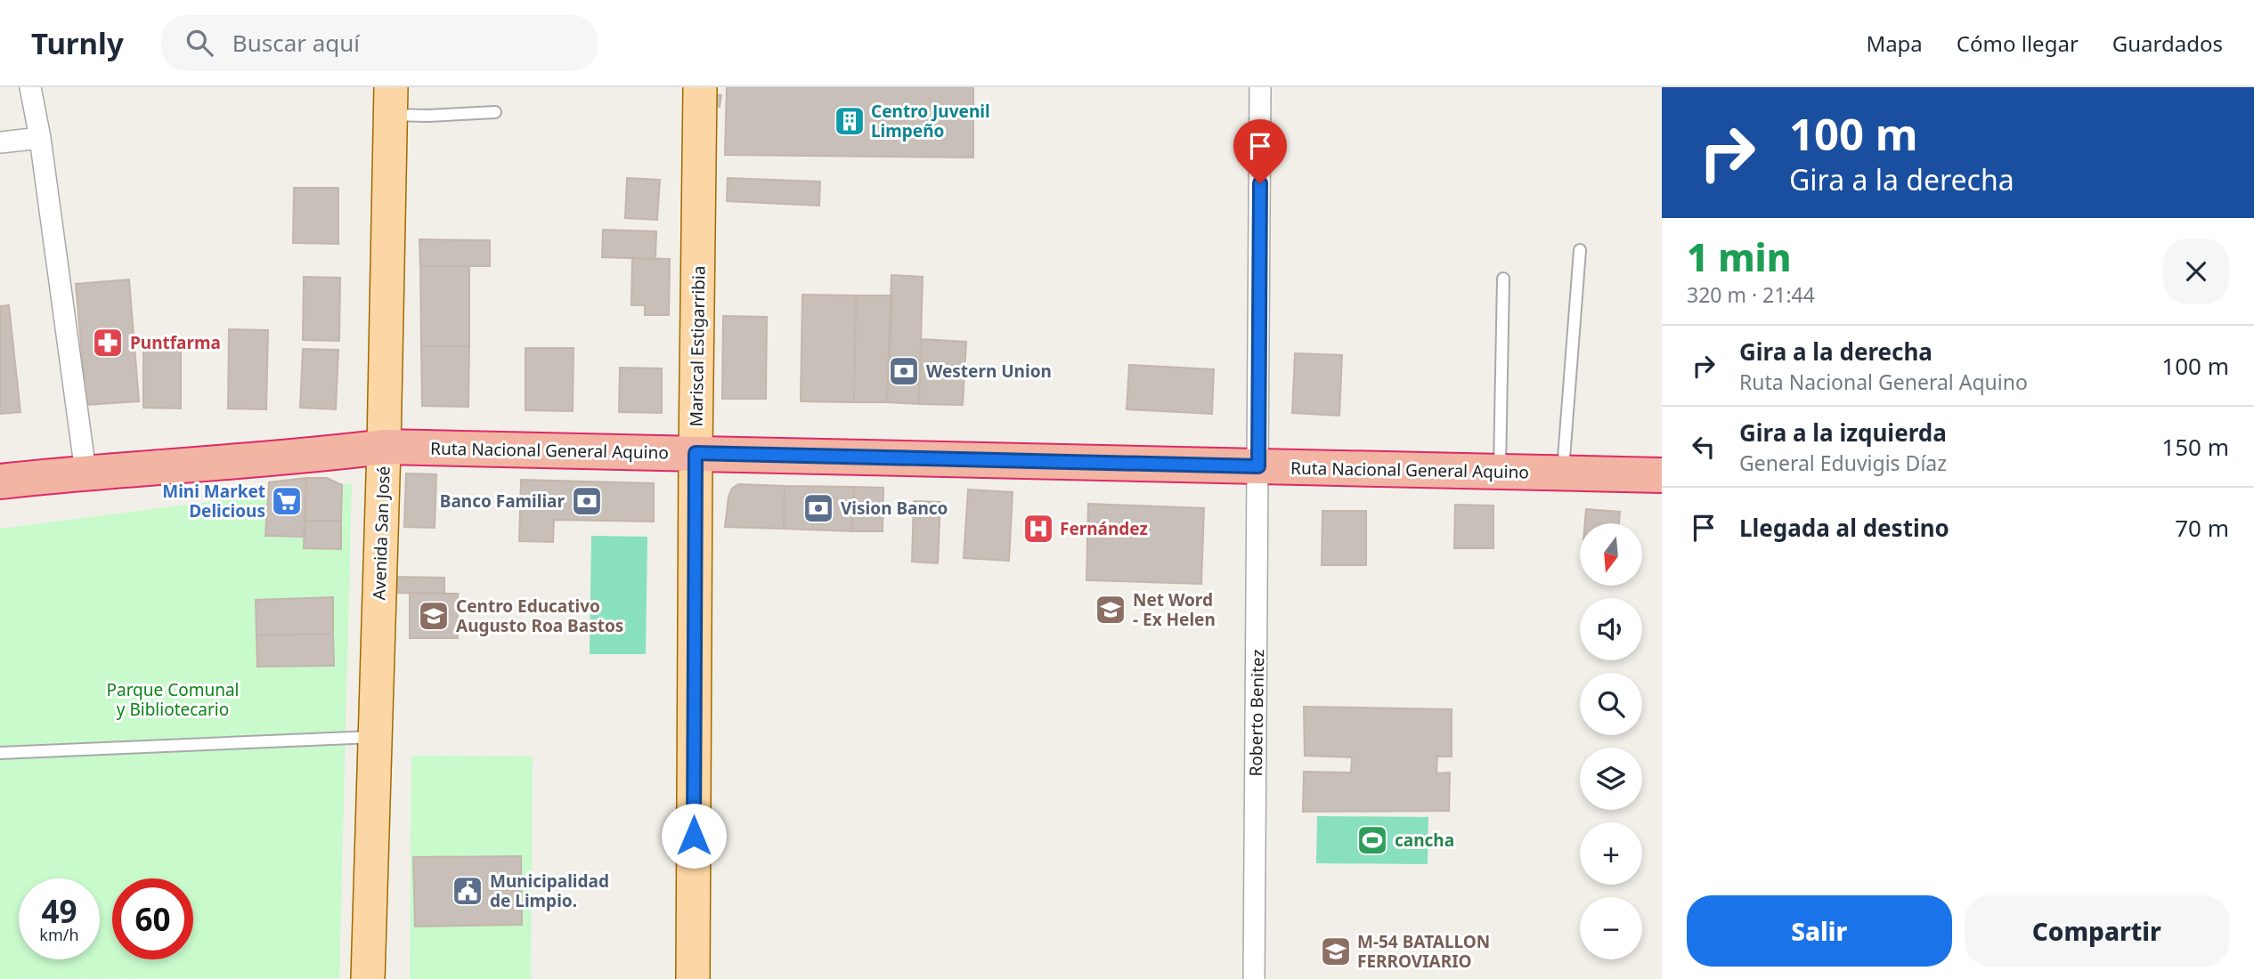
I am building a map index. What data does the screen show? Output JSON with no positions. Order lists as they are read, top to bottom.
{
  "streets": {
    "highway": ["Ruta Nacional General Aquino"],
    "main road": ["Mariscal Estigarribia", "Avenida San José"],
    "street": ["Roberto Benitez"]
  },
  "crossings": [
    ["Mariscal Estigarribia", "Ruta Nacional General Aquino"],
    ["Ruta Nacional General Aquino", "Avenida San José"],
    ["Ruta Nacional General Aquino", "Roberto Benitez"]
  ],
  "parks": ["Parque Comunal y Bibliotecario"],
  "places": {
    "building": ["Centro Juvenil Limpeño"],
    "pharmacy": ["Puntfarma"],
    "bank": ["Western Union", "Banco Familiar", "Vision Banco"],
    "supermarket": ["Mini Market Delicious"],
    "hospital": ["Fernández"],
    "school or university": ["Net Word - Ex Helen", "Centro Educativo Augusto Roa Bastos", "M-54 BATALLON FERROVIARIO"],
    "sports": ["cancha"],
    "public building": ["Municipalidad de Limpio."]
  },
  "north": "bottom",
  "page": {
    "header": "Turnly",
    "search": "Buscar aquí",
    "nav": ["Mapa", "Cómo llegar", "Guardados"],
    "turn": ["100 m", "Gira a la derecha"],
    "heading": ["1 min", "320 m · 21:44"],
    "list": [
      {
        "name": "Gira a la derecha",
        "note": "Ruta Nacional General Aquino",
        "value": "100 m"
      },
      {
        "name": "Gira a la izquierda",
        "note": "General Eduvigis Díaz",
        "value": "150 m"
      },
      {
        "name": "Llegada al destino",
        "value": "70 m"
      }
    ],
    "map_buttons": ["+", "−"],
    "speed": "49 km/h",
    "limit": "60",
    "buttons": ["Salir", "Compartir"]
  }
}
